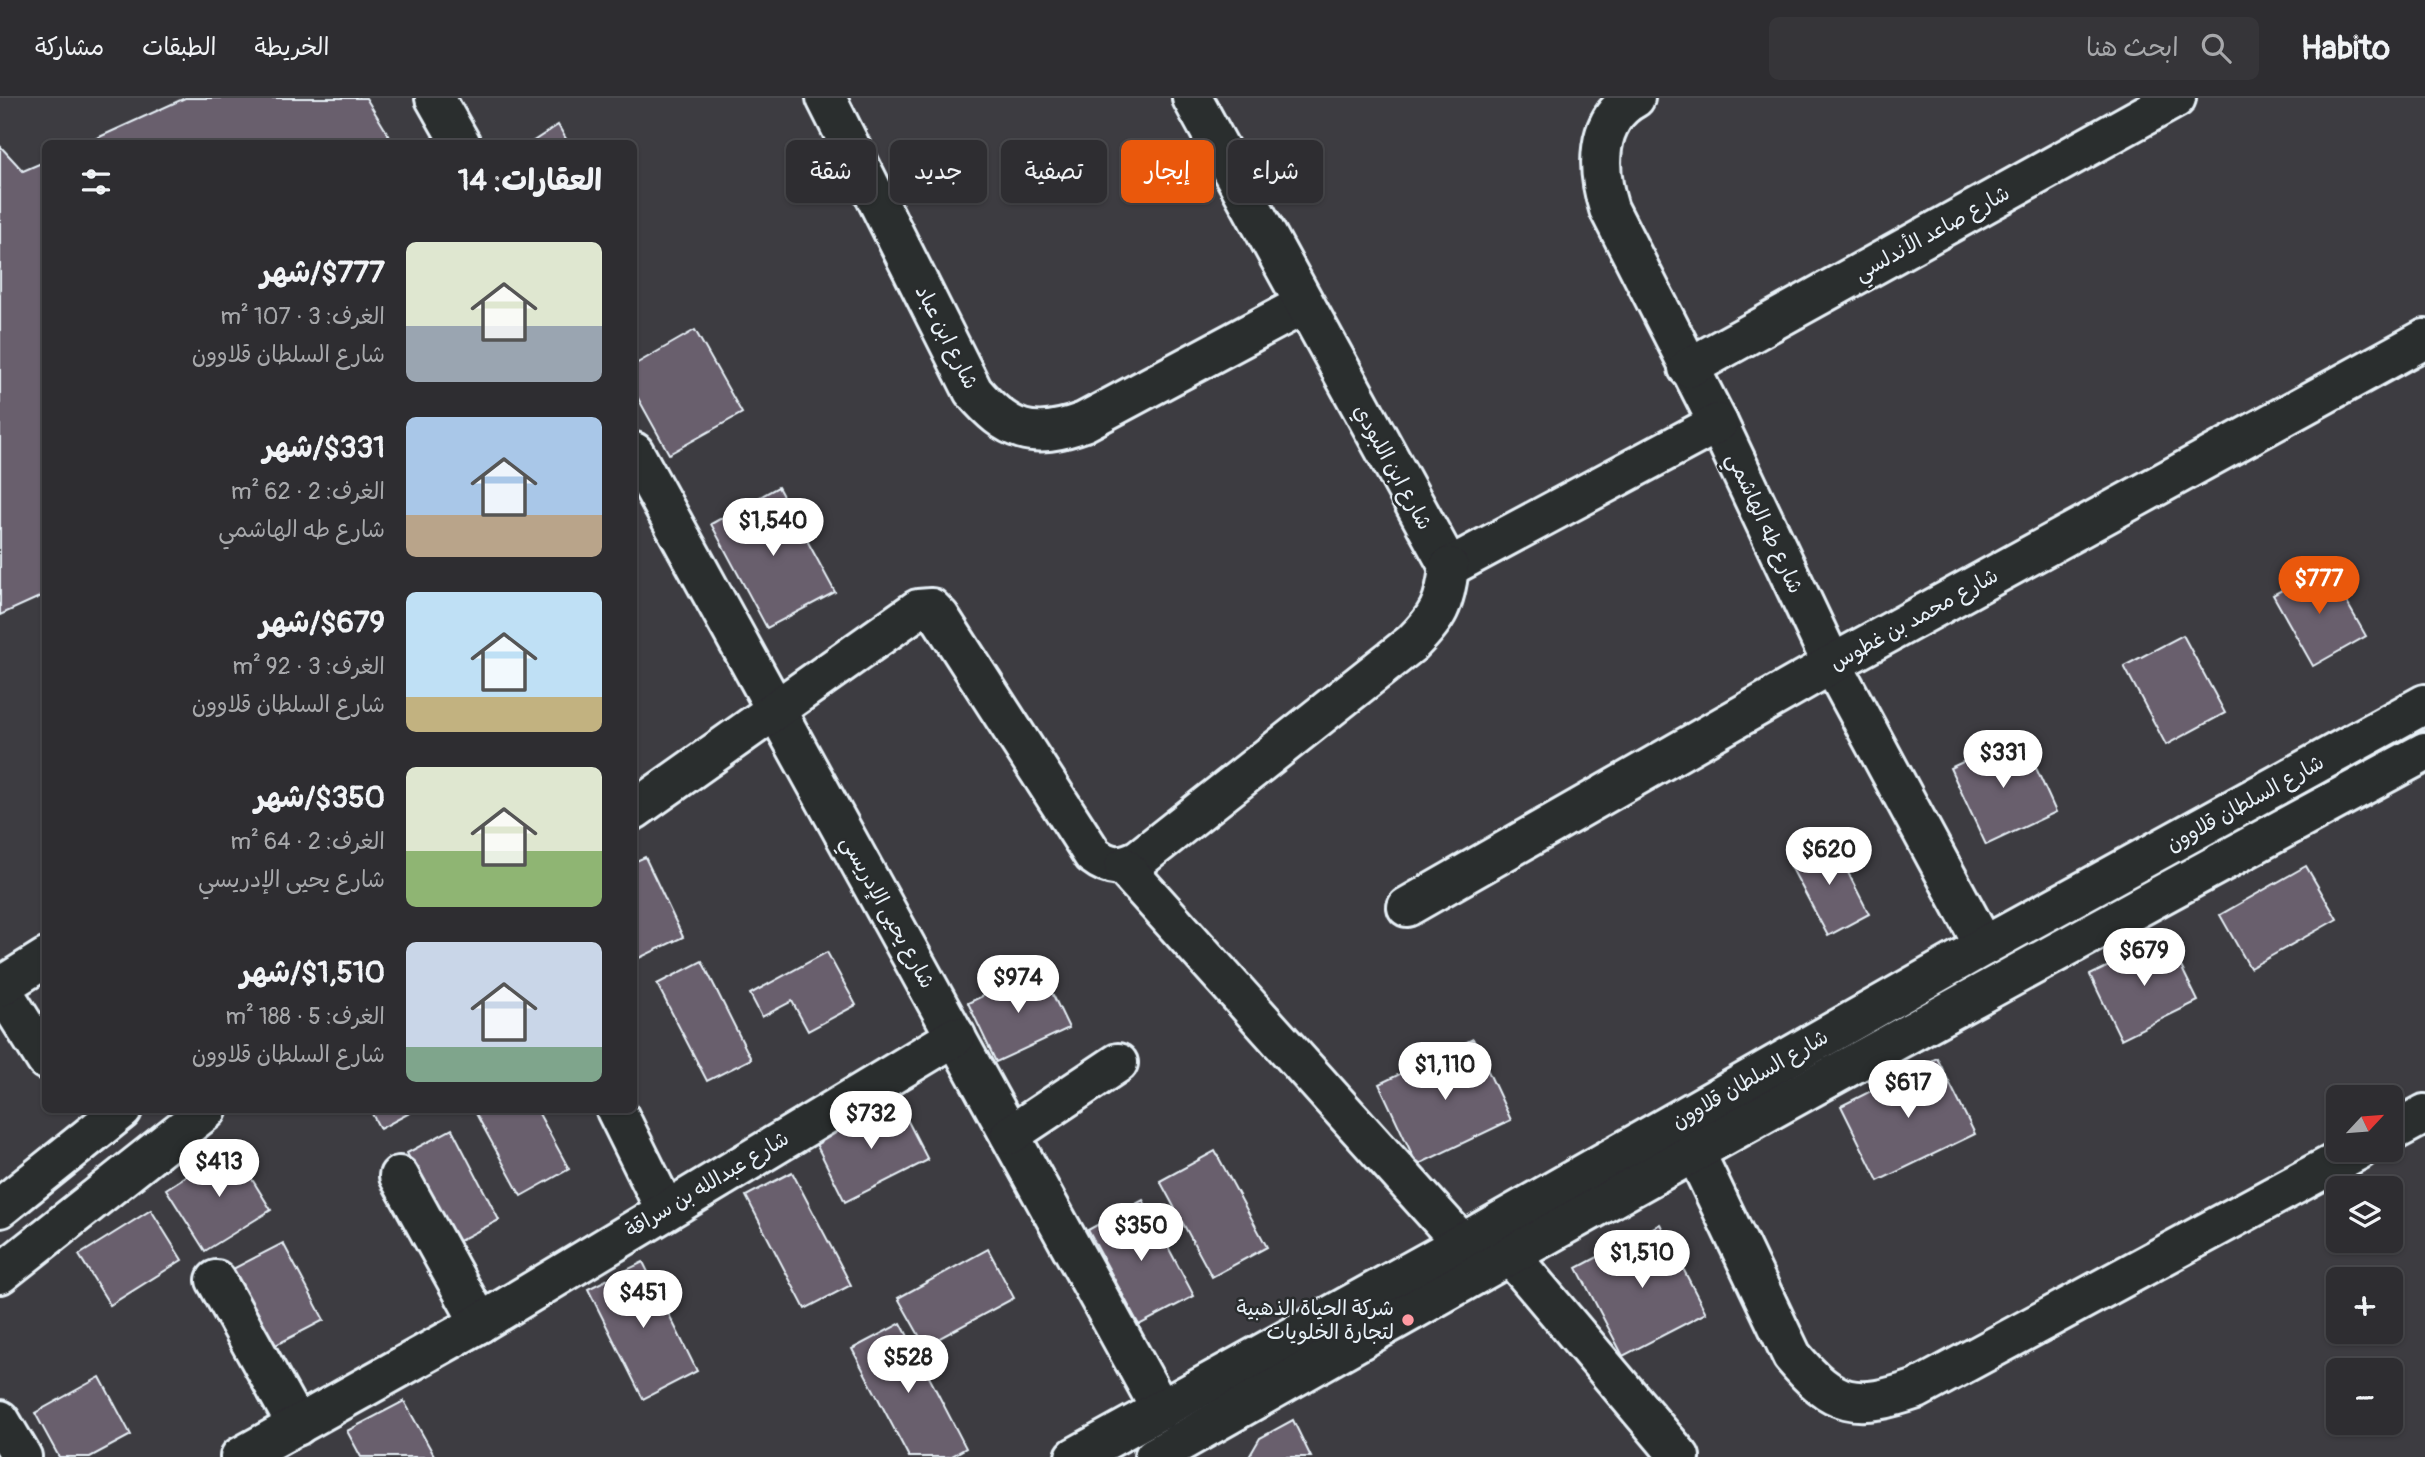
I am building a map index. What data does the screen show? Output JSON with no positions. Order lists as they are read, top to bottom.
{
  "streets": {
    "street": [
      "شارع صاعد الأندلسي",
      "شارع ابن عباد",
      "شارع ابن اللبودي",
      "شارع طه الهاشمي",
      "شارع محمد بن غطوس",
      "شارع السلطان قلاوون",
      "شارع يحيى الإدريسي",
      "شارع عبدالله بن سراقة"
    ]
  },
  "crossings": [
    ["شارع صاعد الأندلسي", "شارع طه الهاشمي"],
    ["شارع ابن عباد", "شارع ابن اللبودي"],
    ["شارع طه الهاشمي", "شارع محمد بن غطوس"],
    ["شارع طه الهاشمي", "شارع السلطان قلاوون"],
    ["شارع السلطان قلاوون", "شارع يحيى الإدريسي"],
    ["شارع يحيى الإدريسي", "شارع عبدالله بن سراقة"]
  ],
  "places": ["شركة الحياة الذهبية لتجارة الخلويات"],
  "north": "top right",
  "page": {
    "header": "Habito",
    "search": "ابحث هنا",
    "nav": ["الخريطة", "الطبقات", "مشاركة"],
    "chip": [
      "شراء",
      "إيجار",
      "تصفية",
      "جديد",
      "شقة"
    ],
    "heading": "العقارات: 14",
    "list": [
      {
        "name": "$777/شهر",
        "note": "الغرف: 3 · 107 m² · شارع السلطان قلاوون"
      },
      {
        "name": "$331/شهر",
        "note": "الغرف: 2 · 62 m² · شارع طه الهاشمي"
      },
      {
        "name": "$679/شهر",
        "note": "الغرف: 3 · 92 m² · شارع السلطان قلاوون"
      },
      {
        "name": "$350/شهر",
        "note": "الغرف: 2 · 64 m² · شارع يحيى الإدريسي"
      },
      {
        "name": "$1,510/شهر",
        "note": "الغرف: 5 · 188 m² · شارع السلطان قلاوون"
      }
    ],
    "price": [
      "$1,540",
      "$777",
      "$331",
      "$620",
      "$679",
      "$974",
      "$1,110",
      "$617",
      "$732",
      "$413",
      "$350",
      "$1,510",
      "$451",
      "$528"
    ],
    "map_buttons": ["+", "−"]
  }
}
